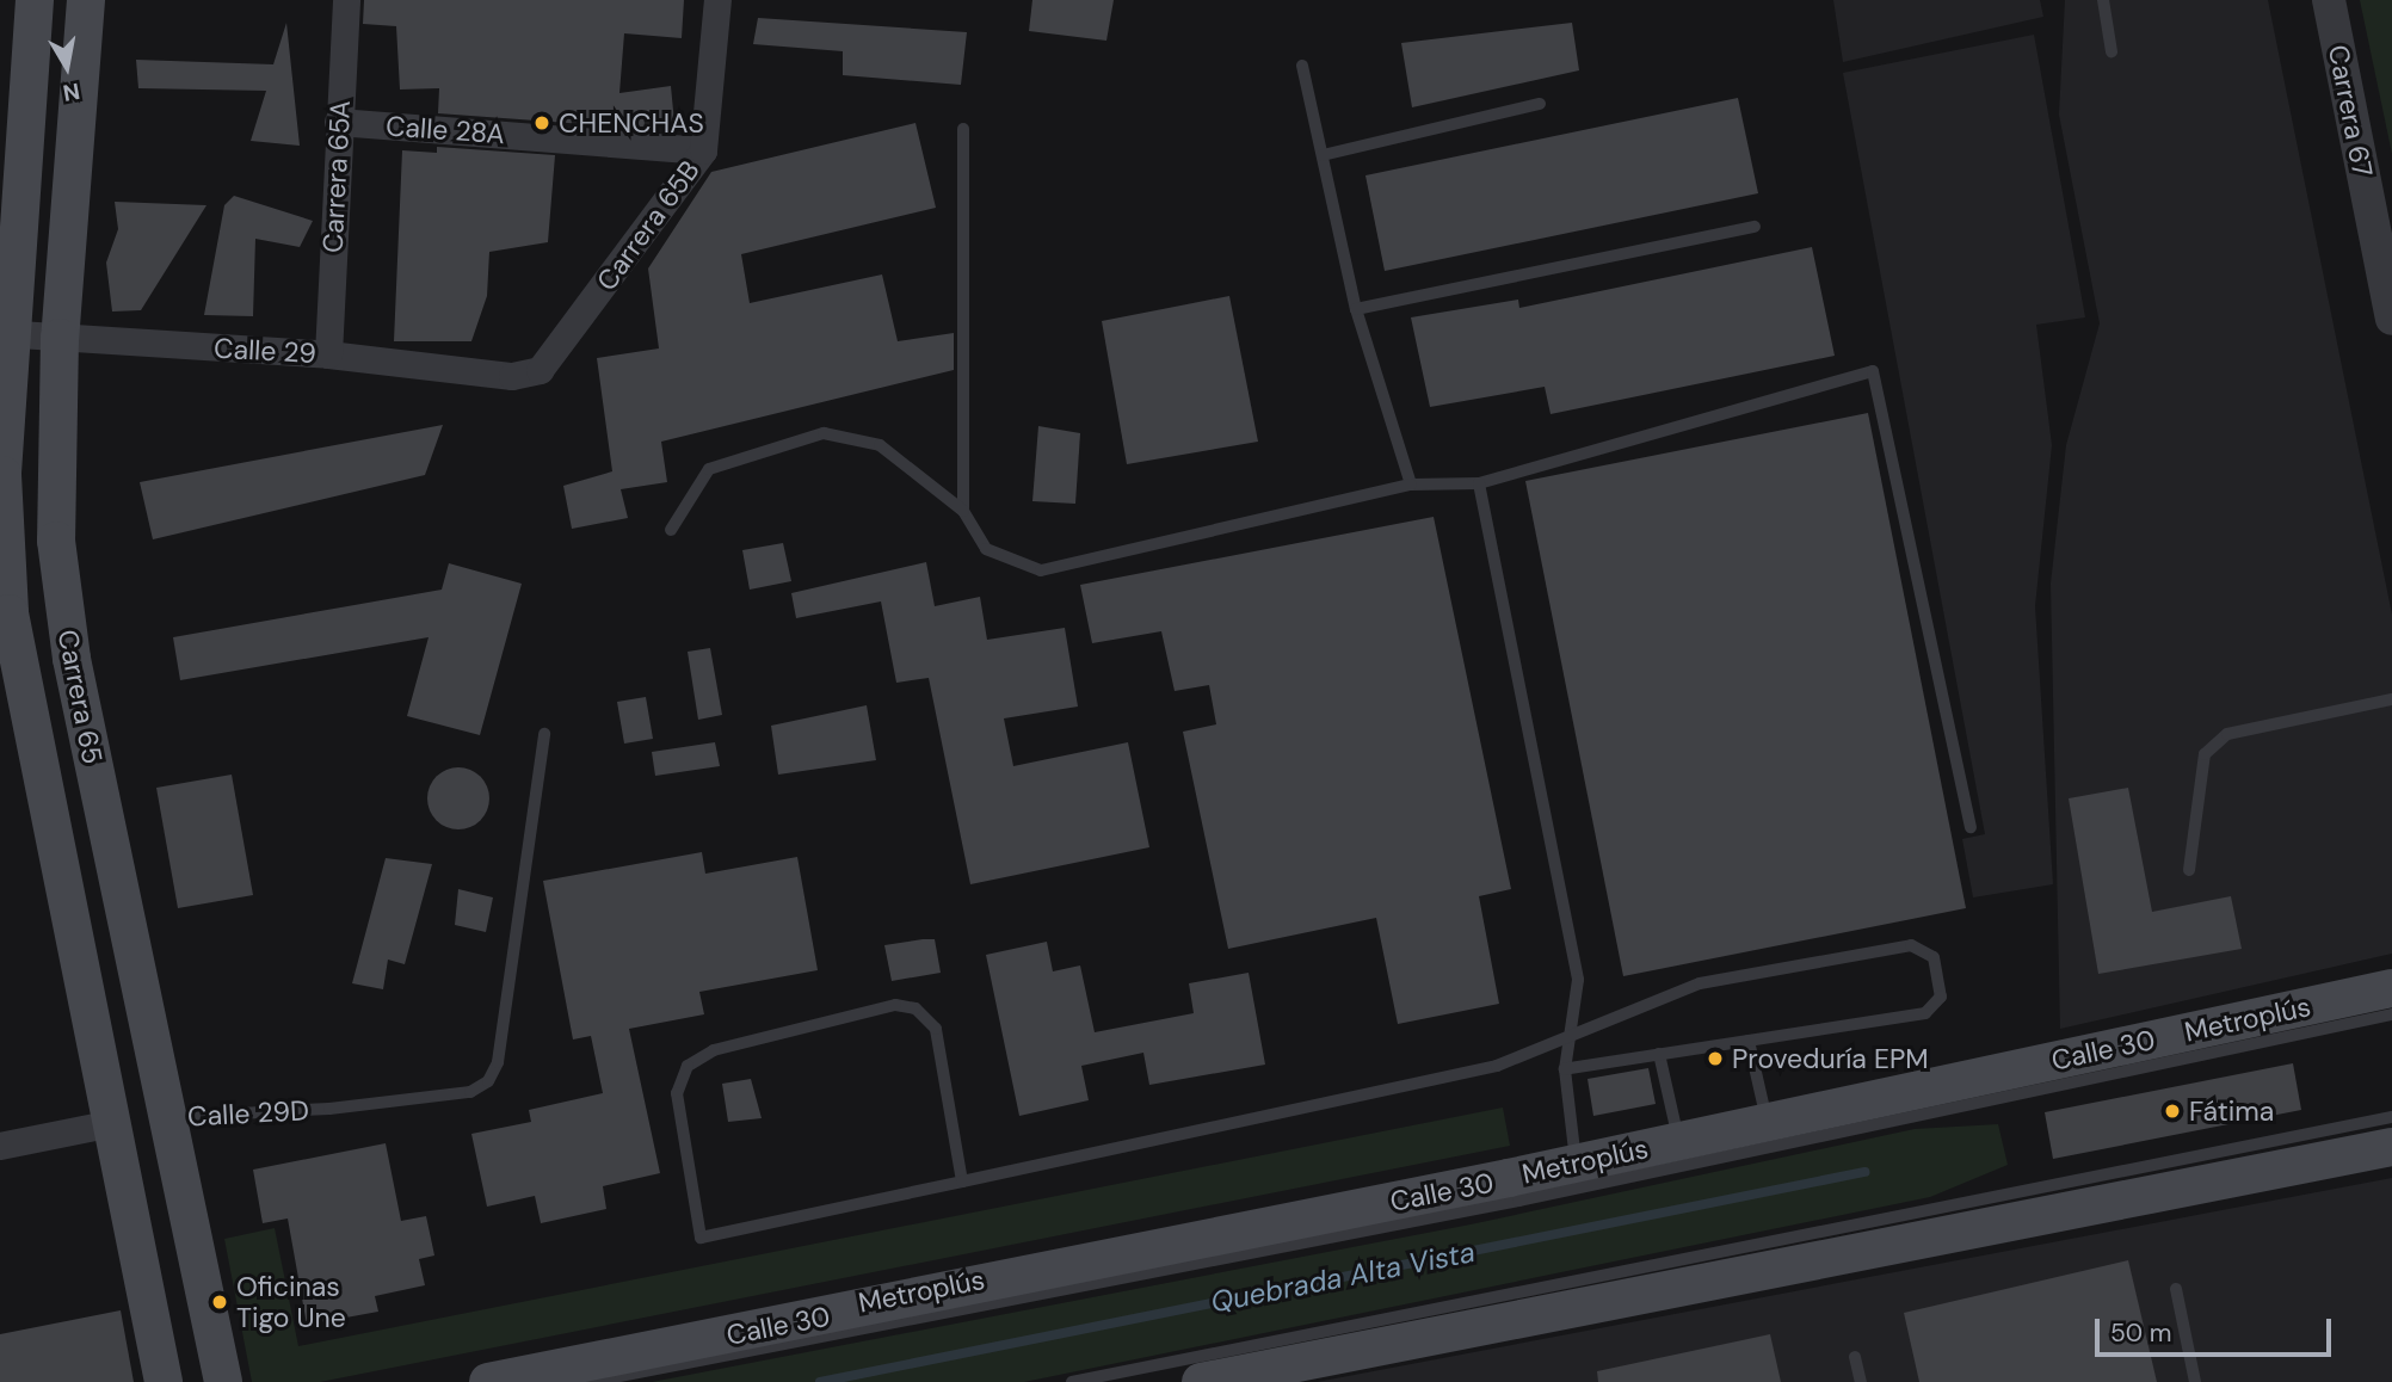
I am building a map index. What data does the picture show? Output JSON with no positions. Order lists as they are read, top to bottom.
{
  "streets": {
    "main road": ["Carrera 65", "Calle 30"],
    "street": [
      "Carrera 67",
      "Calle 28A",
      "Carrera 65A",
      "Carrera 65B",
      "Calle 29"
    ],
    "lane": ["Metroplús", "Calle 29D"]
  },
  "crossings": [
    ["Calle 28A", "Carrera 65A"],
    ["Calle 28A", "Carrera 65B"],
    ["Carrera 65A", "Calle 29"],
    ["Carrera 65B", "Calle 29"],
    ["Calle 29", "Carrera 65"],
    ["Carrera 65", "Calle 29D"]
  ],
  "water": ["Quebrada Alta Vista"],
  "places": [
    "CHENCHAS",
    "Proveduría EPM",
    "Fátima",
    "Oficinas Tigo Une"
  ],
  "scale_bar": "50 m",
  "north": "bottom"
}
